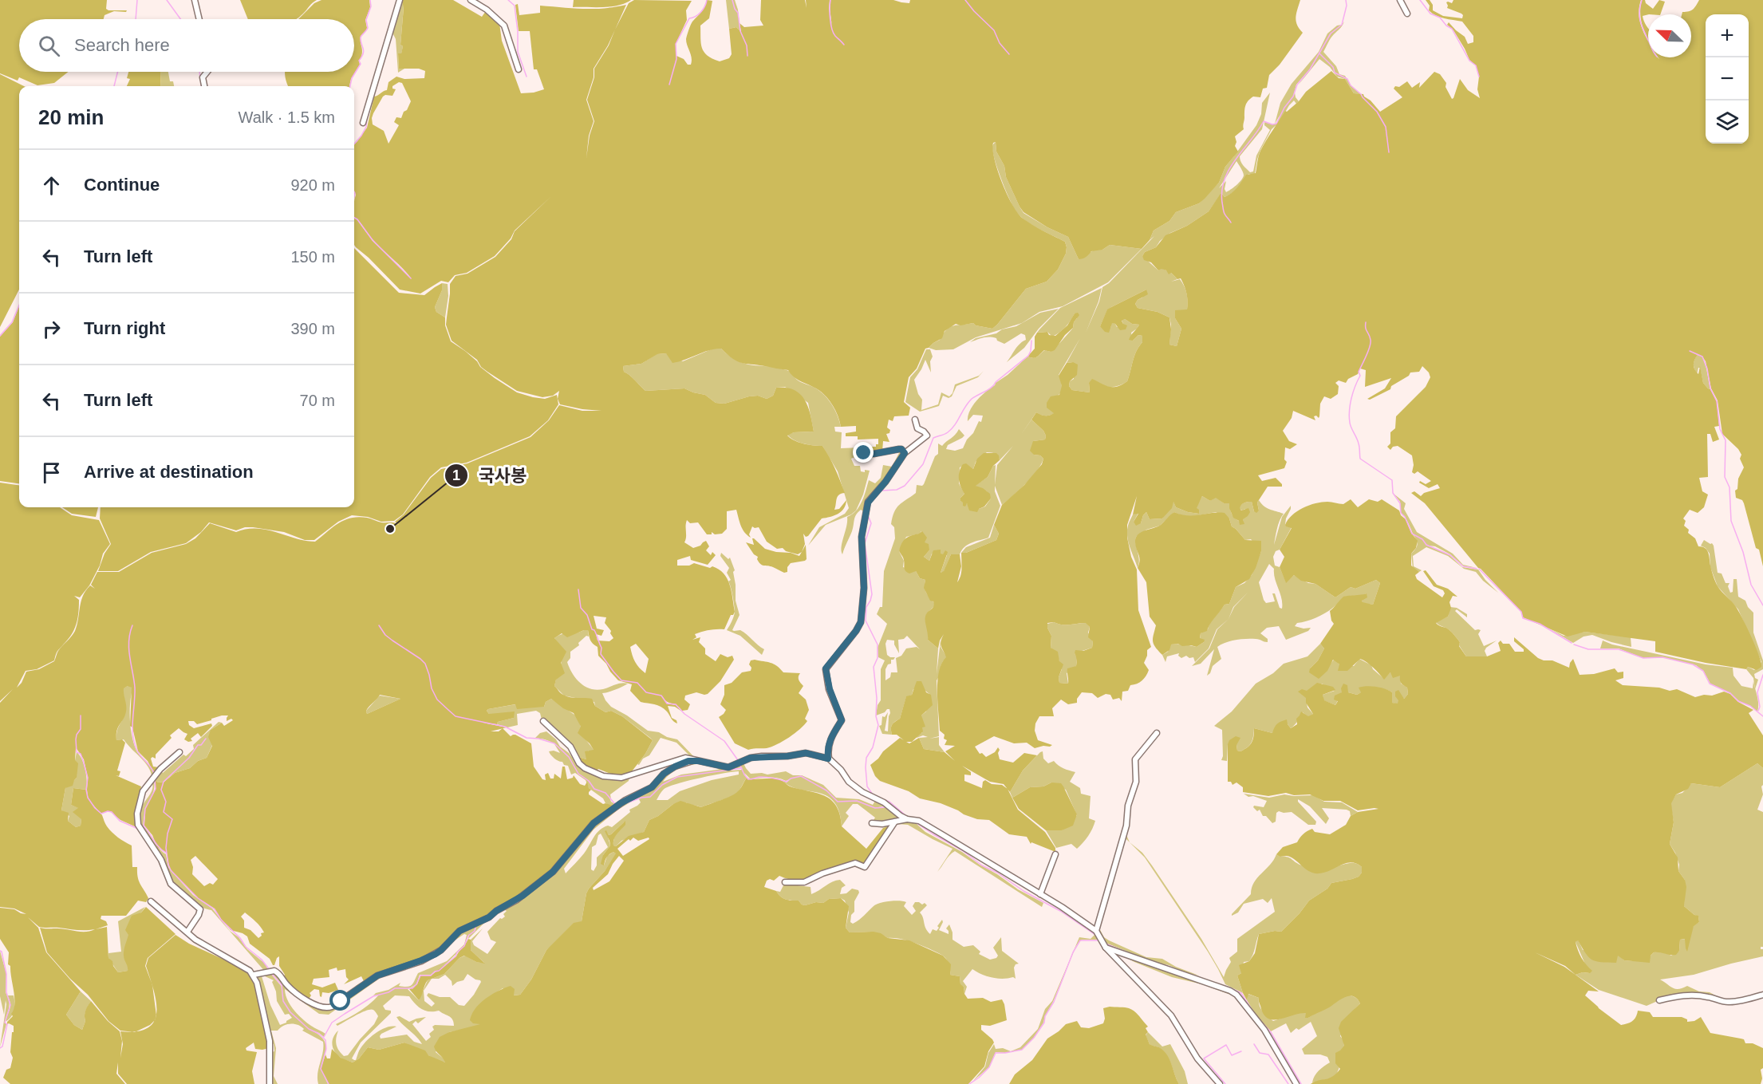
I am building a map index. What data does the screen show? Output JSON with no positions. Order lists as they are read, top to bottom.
{
  "places": ["국사봉"],
  "north": "top left",
  "page": {
    "map_buttons": ["+", "−"],
    "search": "Search here",
    "heading": ["20 min", "Walk · 1.5 km"],
    "list": [
      ["Continue", "920 m"],
      ["Turn left", "150 m"],
      ["Turn right", "390 m"],
      ["Turn left", "70 m"],
      "Arrive at destination"
    ]
  }
}
